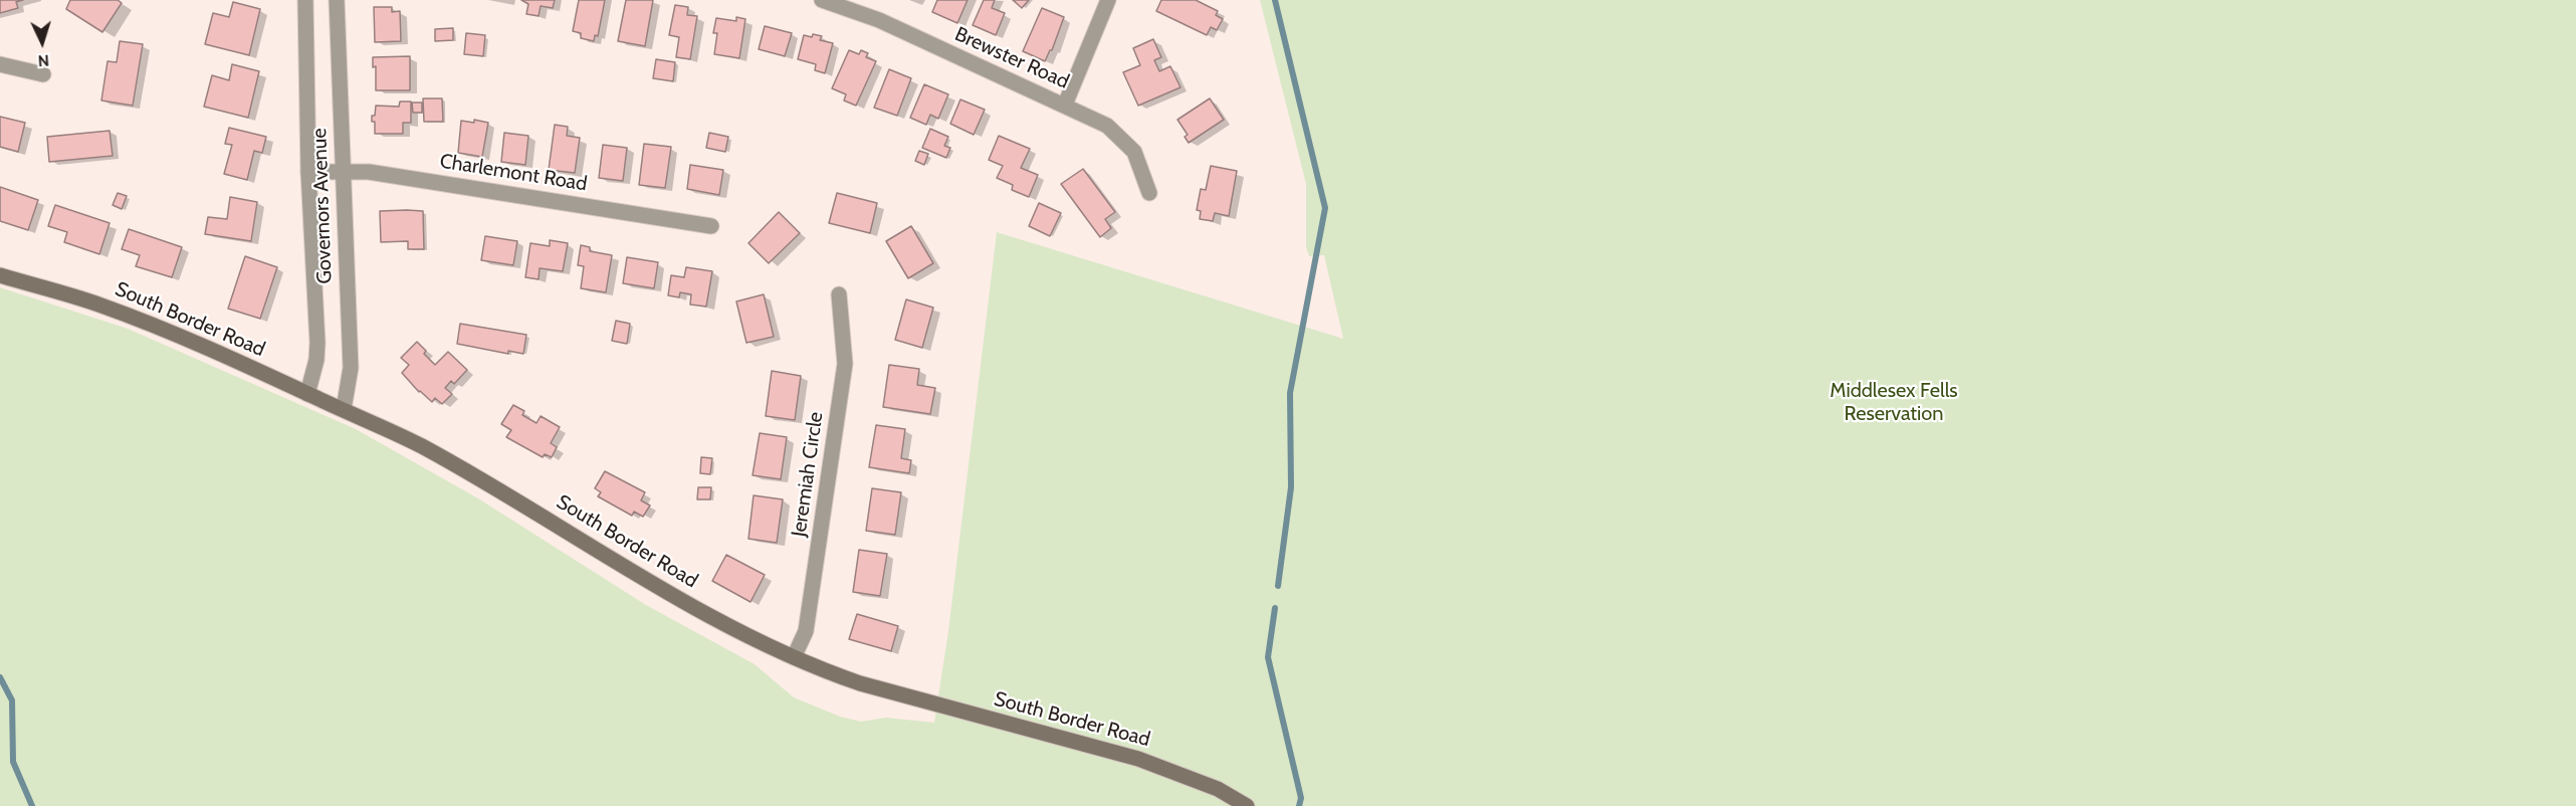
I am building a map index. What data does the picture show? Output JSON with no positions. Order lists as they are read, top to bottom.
{
  "streets": {
    "main road": ["South Border Road"],
    "street": [
      "Brewster Road",
      "Charlemont Road",
      "Governors Avenue",
      "Jeremiah Circle"
    ]
  },
  "crossings": [
    ["Charlemont Road", "Governors Avenue"],
    ["Governors Avenue", "South Border Road"],
    ["South Border Road", "Jeremiah Circle"]
  ],
  "parks": ["Middlesex Fells Reservation"],
  "north": "bottom"
}
